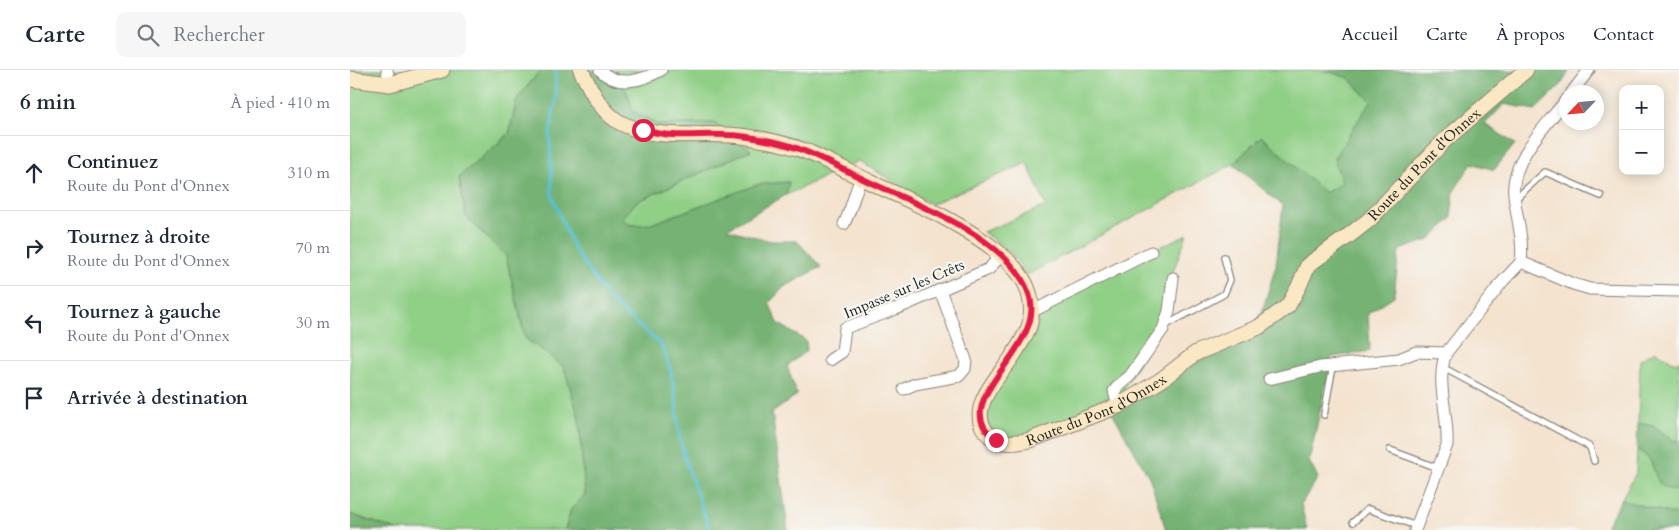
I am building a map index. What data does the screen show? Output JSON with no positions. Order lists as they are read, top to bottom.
{
  "streets": {
    "street": ["Route du Pont d'Onnex", "Impasse sur les Crêts"]
  },
  "crossings": [
    ["Route du Pont d'Onnex", "Impasse sur les Crêts"]
  ],
  "north": "bottom left",
  "page": {
    "header": "Carte",
    "search": "Rechercher",
    "nav": [
      "Accueil",
      "Carte",
      "À propos",
      "Contact"
    ],
    "heading": ["6 min", "À pied · 410 m"],
    "map_buttons": ["+", "−"],
    "list": [
      ["Continuez", "Route du Pont d'Onnex", "310 m"],
      ["Tournez à droite", "Route du Pont d'Onnex", "70 m"],
      ["Tournez à gauche", "Route du Pont d'Onnex", "30 m"],
      "Arrivée à destination"
    ]
  }
}
